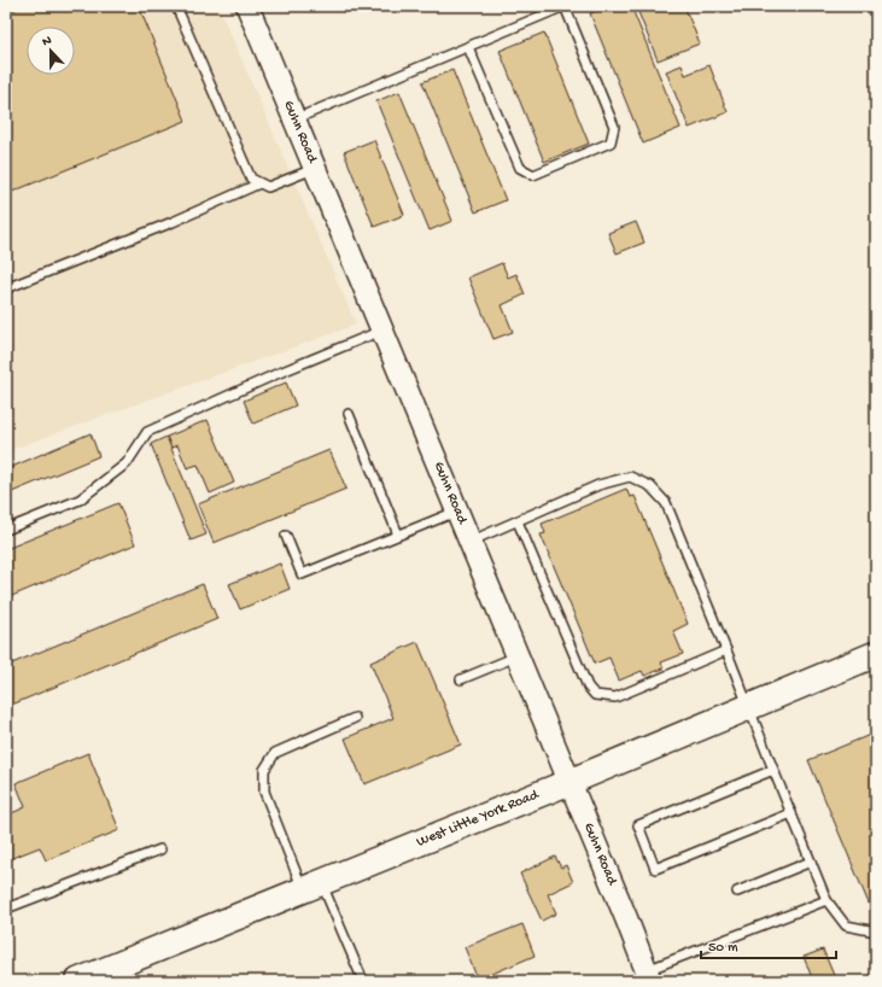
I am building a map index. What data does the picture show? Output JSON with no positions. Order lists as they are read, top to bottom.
{
  "streets": {
    "main road": ["West Little York Road"],
    "street": ["Guhn Road"]
  },
  "crossings": [
    ["Guhn Road", "West Little York Road"]
  ],
  "scale_bar": "50 m",
  "north": "top"
}
